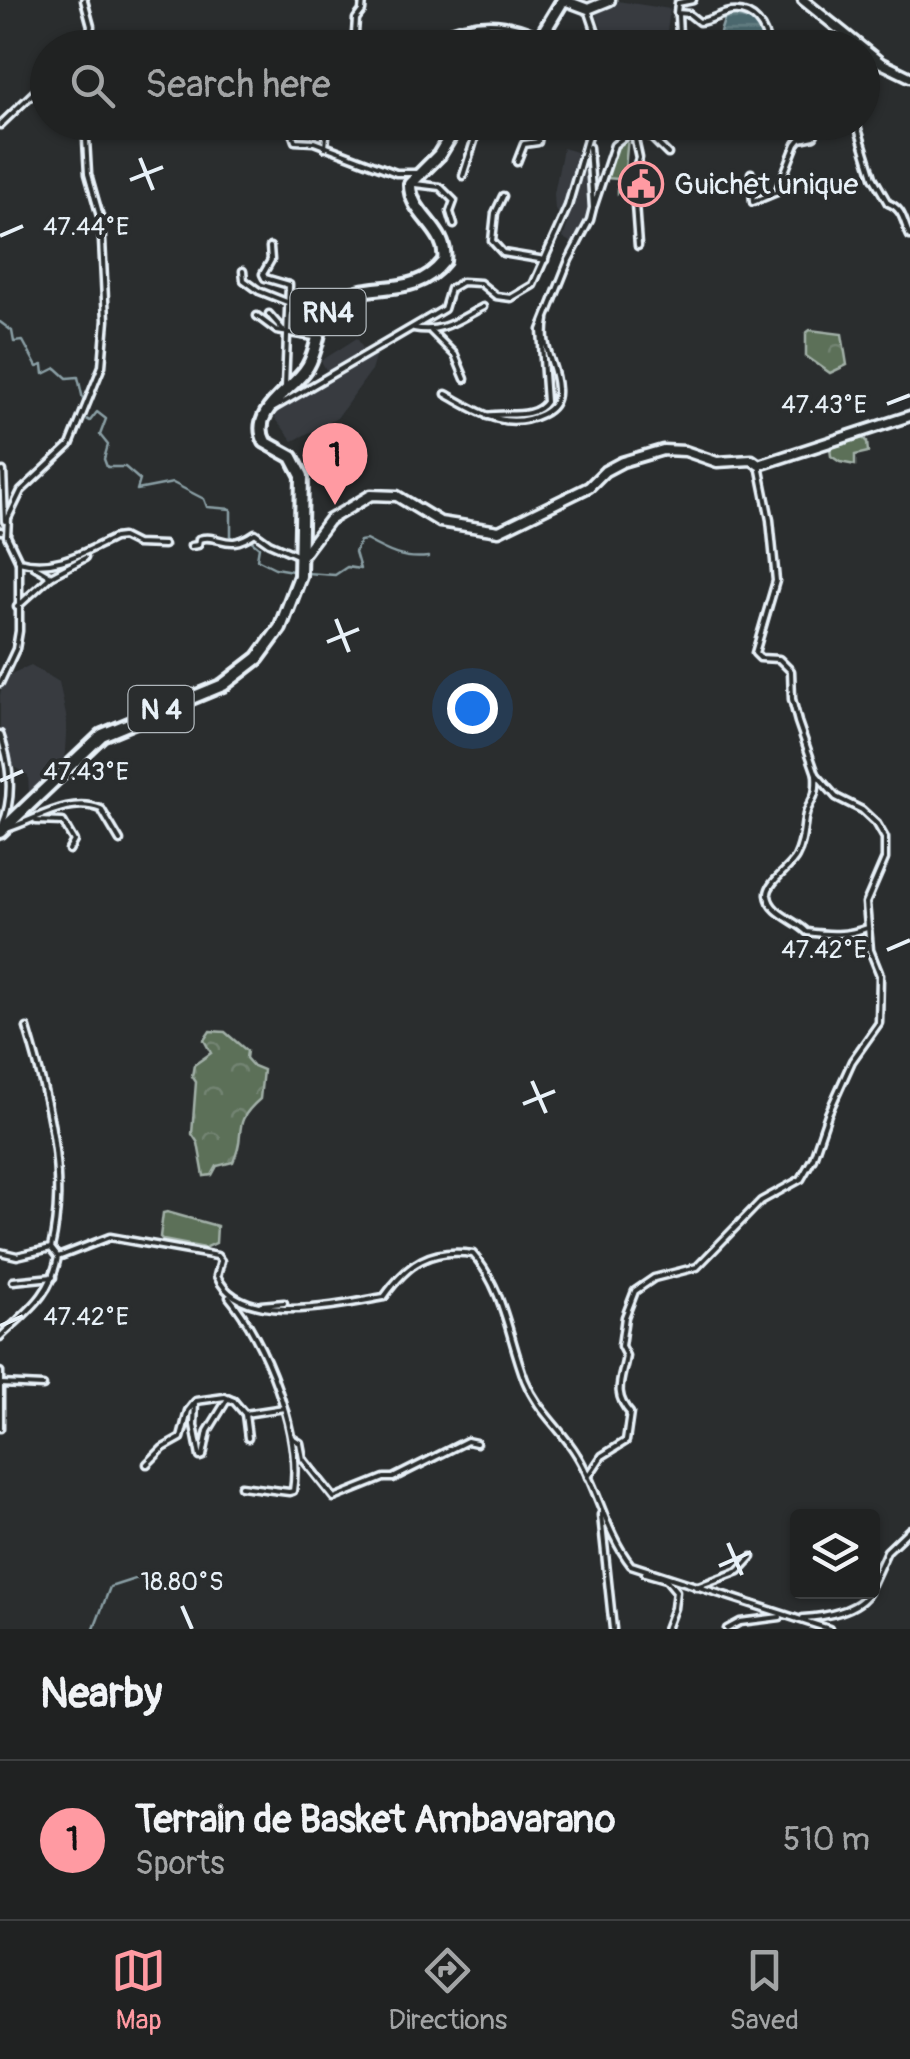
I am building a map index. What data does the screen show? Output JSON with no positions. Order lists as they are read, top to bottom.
{
  "streets": {
    "main road": ["RN4", "N 4"]
  },
  "places": {
    "public building": ["Guichet unique"]
  },
  "page": {
    "search": "Search here",
    "pins": "1",
    "heading": "Nearby",
    "list": [
      {
        "mark": "1",
        "name": "Terrain de Basket Ambavarano",
        "note": "Sports",
        "value": "510 m"
      }
    ],
    "nav": ["Map", "Directions", "Saved"]
  },
  "coordinates": [
    "47.44°E",
    "47.43°E",
    "47.42°E",
    "18.80°S"
  ]
}
